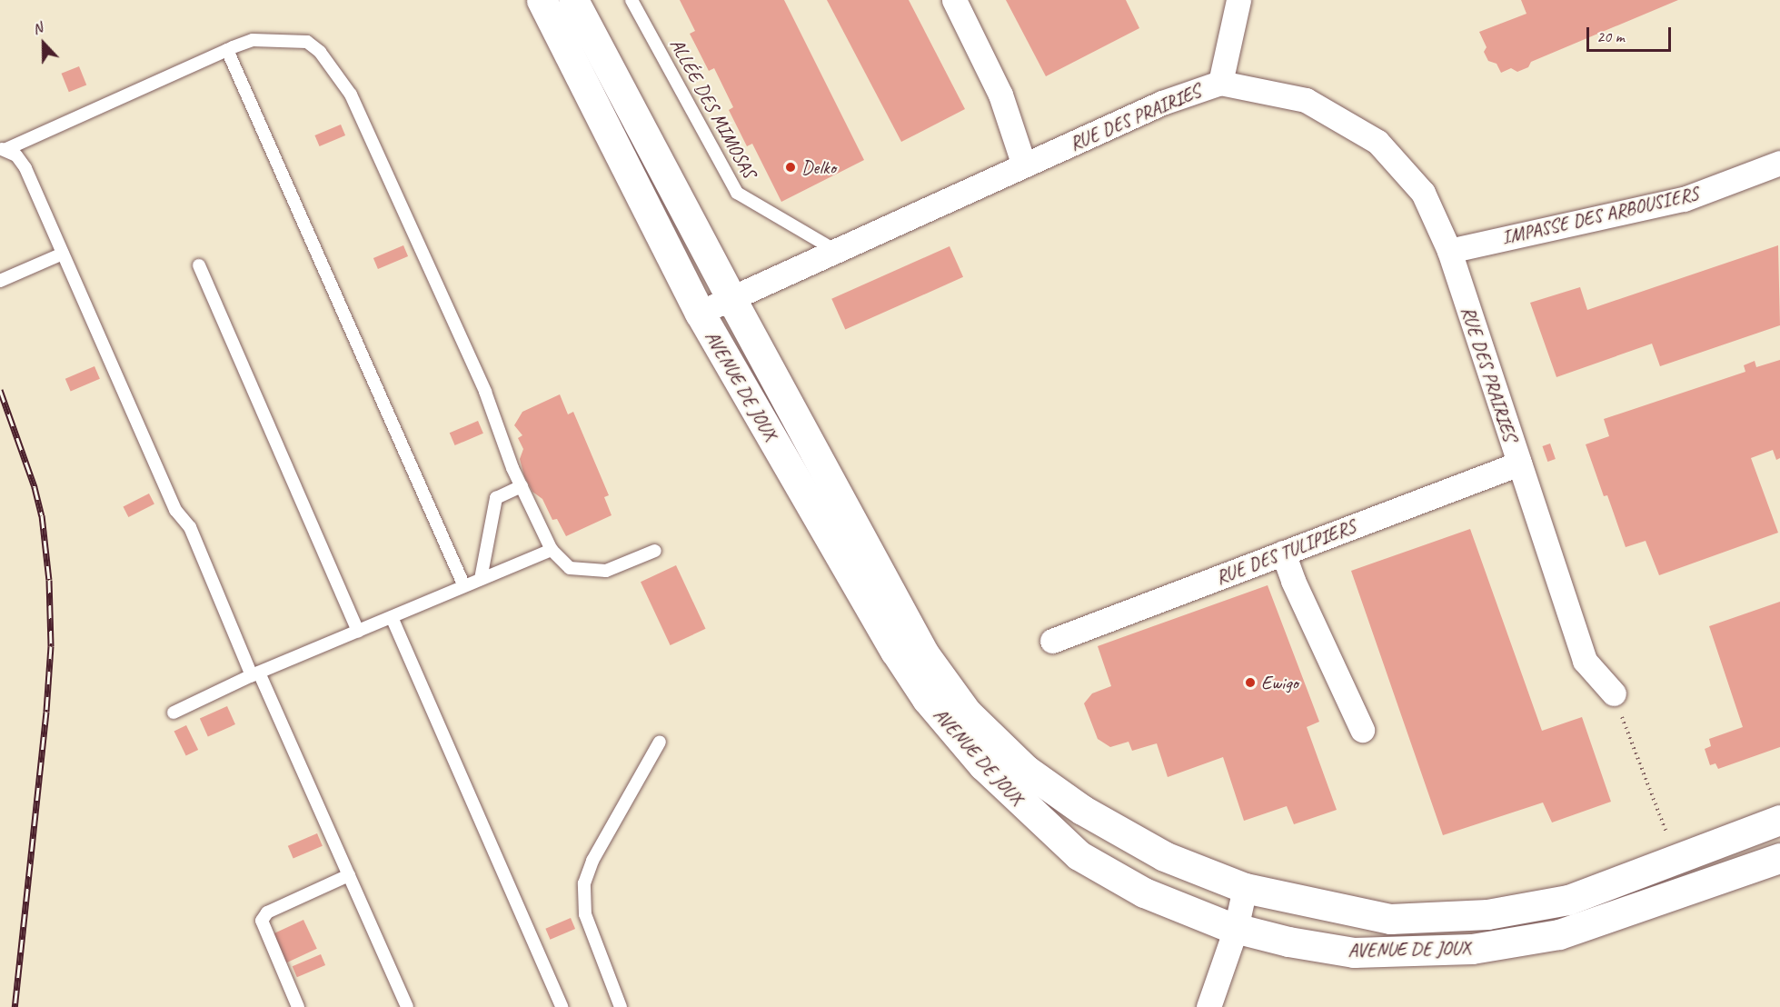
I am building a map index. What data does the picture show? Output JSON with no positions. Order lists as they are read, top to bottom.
{
  "streets": {
    "main road": ["AVENUE DE JOUX"],
    "street": ["RUE DES PRAIRIES", "IMPASSE DES ARBOUSIERS", "RUE DES TULIPIERS"],
    "lane": ["ALLÉE DES MIMOSAS"]
  },
  "crossings": [
    ["ALLÉE DES MIMOSAS", "RUE DES PRAIRIES"],
    ["RUE DES PRAIRIES", "IMPASSE DES ARBOUSIERS"],
    ["RUE DES PRAIRIES", "AVENUE DE JOUX"],
    ["RUE DES PRAIRIES", "RUE DES TULIPIERS"]
  ],
  "places": ["Delko", "Ewigo"],
  "scale_bar": "20 m",
  "north": "top"
}
